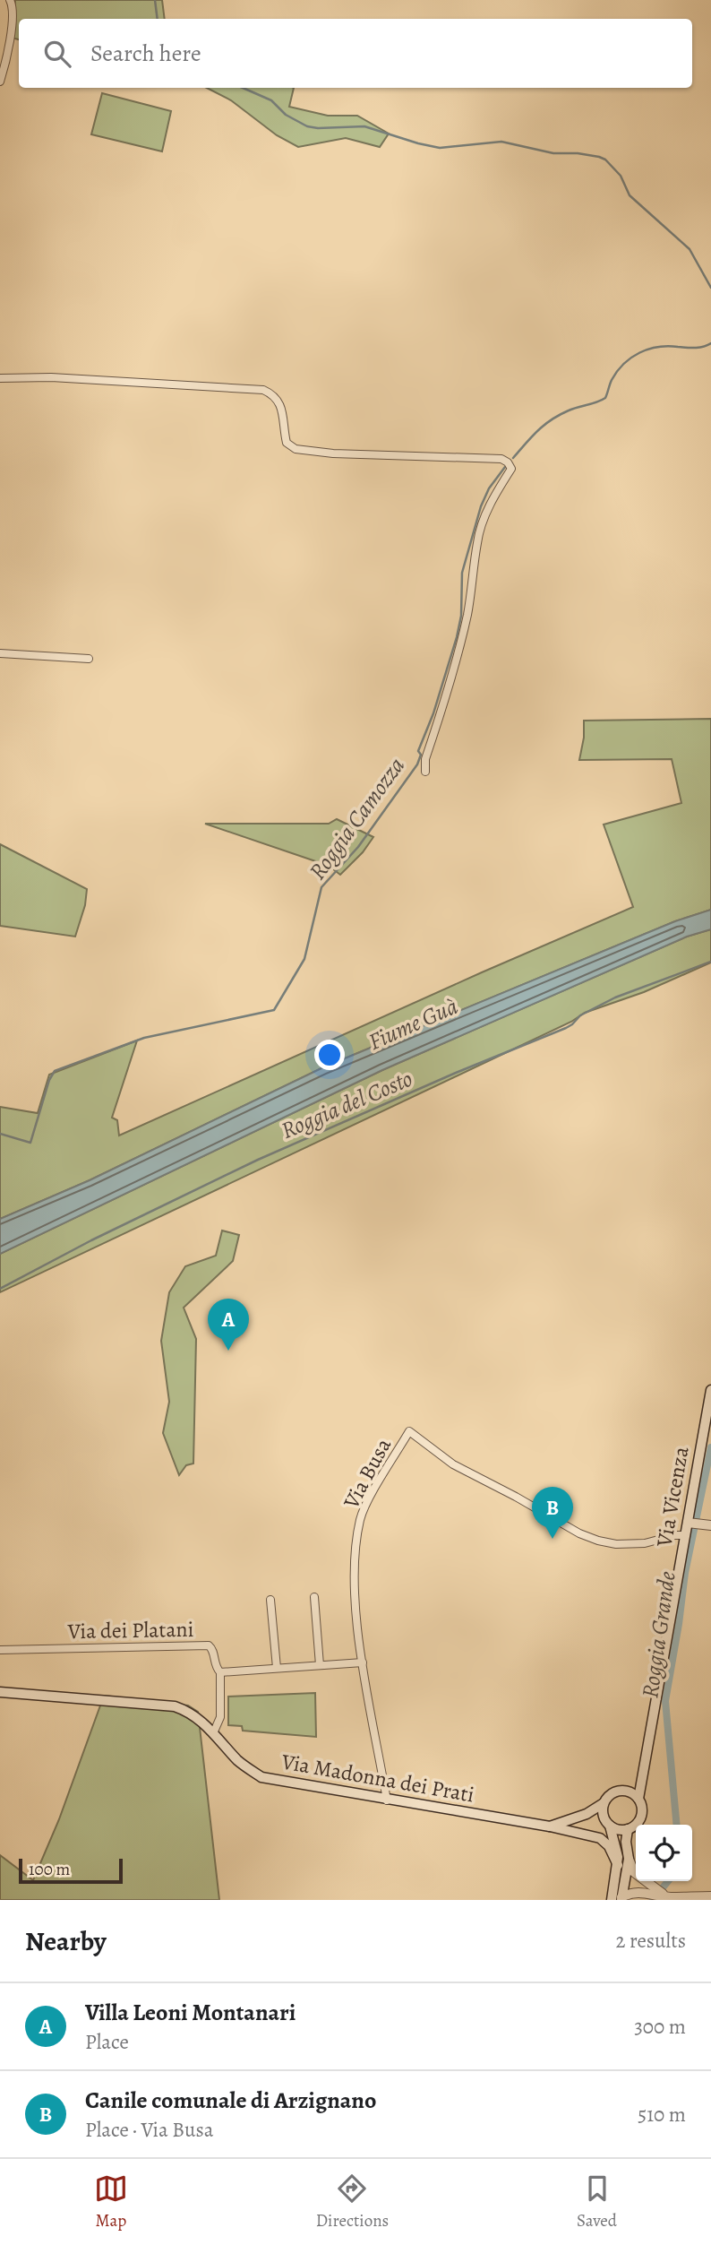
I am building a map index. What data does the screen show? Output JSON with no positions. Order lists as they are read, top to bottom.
{
  "streets": {
    "main road": ["Via Vicenza", "Via Madonna dei Prati"],
    "street": ["Via Busa", "Via dei Platani"]
  },
  "crossings": [
    ["Via Busa", "Via Vicenza"],
    ["Via Busa", "Via Madonna dei Prati"],
    ["Via Vicenza", "Via Madonna dei Prati"],
    ["Via dei Platani", "Via Madonna dei Prati"]
  ],
  "water": [
    "Roggia Camozza",
    "Fiume Guà",
    "Roggia del Costo",
    "Roggia Grande"
  ],
  "scale_bar": "100 m",
  "page": {
    "search": "Search here",
    "pins": ["A", "B"],
    "scale": "100 m",
    "heading": ["Nearby", "2 results"],
    "list": [
      {
        "mark": "A",
        "name": "Villa Leoni Montanari",
        "note": "Place",
        "value": "300 m"
      },
      {
        "mark": "B",
        "name": "Canile comunale di Arzignano",
        "note": "Place · Via Busa",
        "value": "510 m"
      }
    ],
    "nav": ["Map", "Directions", "Saved"]
  }
}
